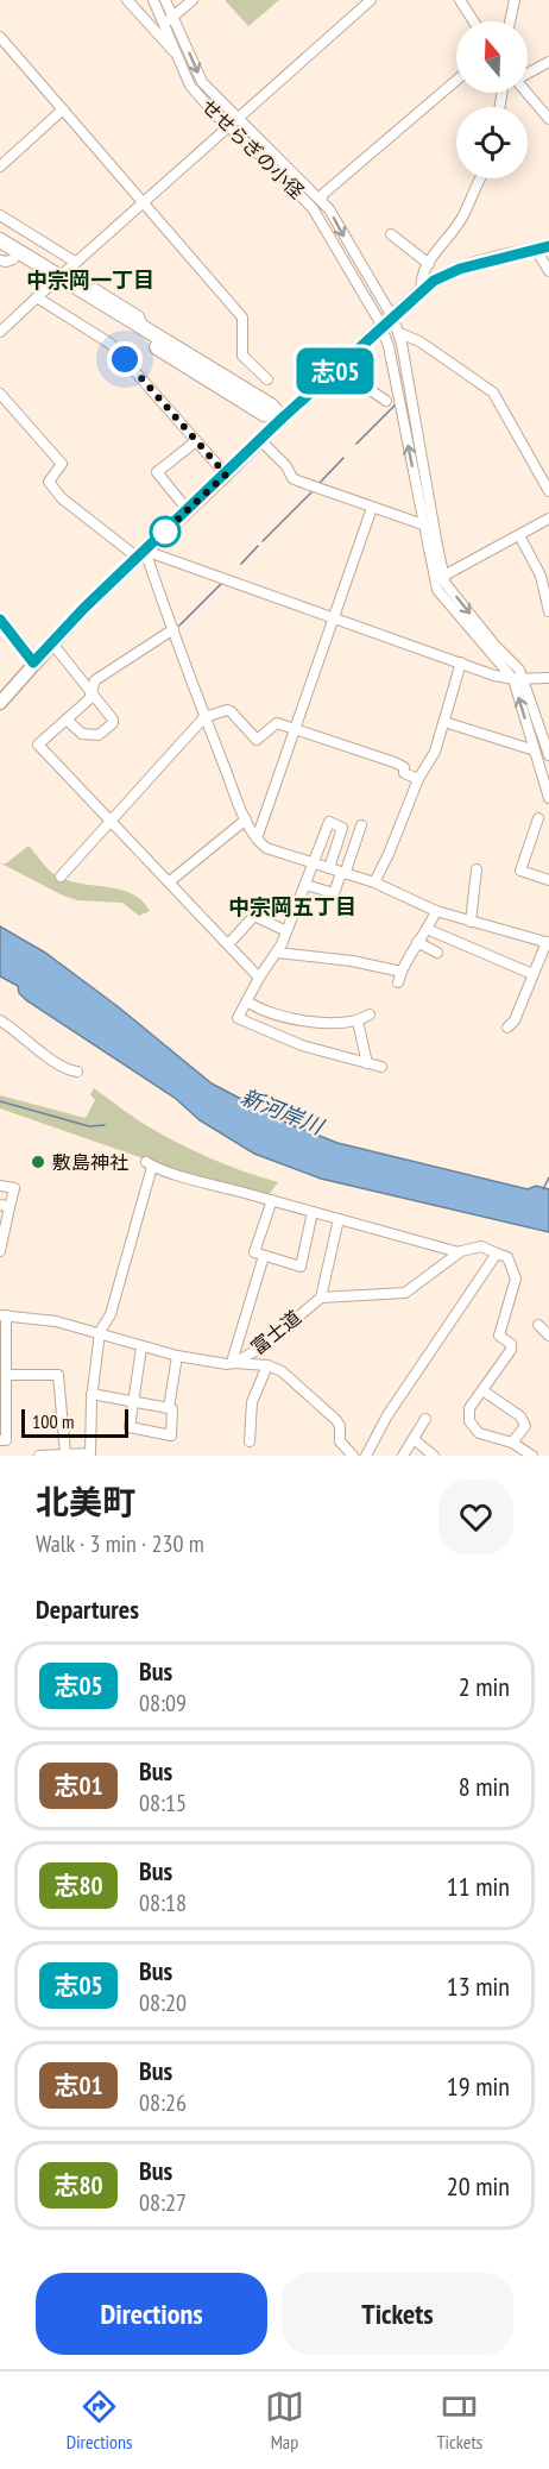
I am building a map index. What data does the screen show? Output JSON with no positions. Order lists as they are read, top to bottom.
{
  "streets": {
    "street": ["せせらぎの小径", "富士道"]
  },
  "districts": ["中宗岡一丁目", "中宗岡五丁目"],
  "water": ["新河岸川"],
  "places": ["敷島神社"],
  "lines": ["bus line 志05"],
  "scale_bar": "100 m",
  "north": "top",
  "page": {
    "on_map": "志05",
    "scale": "100 m",
    "heading": [
      ["北美町", "Walk · 3 min · 230 m"],
      "Departures"
    ],
    "list": [
      {
        "mark": "志05",
        "name": "Bus",
        "note": "08:09",
        "value": "2 min"
      },
      {
        "mark": "志01",
        "name": "Bus",
        "note": "08:15",
        "value": "8 min"
      },
      {
        "mark": "志80",
        "name": "Bus",
        "note": "08:18",
        "value": "11 min"
      },
      {
        "mark": "志05",
        "name": "Bus",
        "note": "08:20",
        "value": "13 min"
      },
      {
        "mark": "志01",
        "name": "Bus",
        "note": "08:26",
        "value": "19 min"
      },
      {
        "mark": "志80",
        "name": "Bus",
        "note": "08:27",
        "value": "20 min"
      }
    ],
    "buttons": ["Directions", "Tickets"],
    "tabs": ["Directions", "Map", "Tickets"]
  }
}
